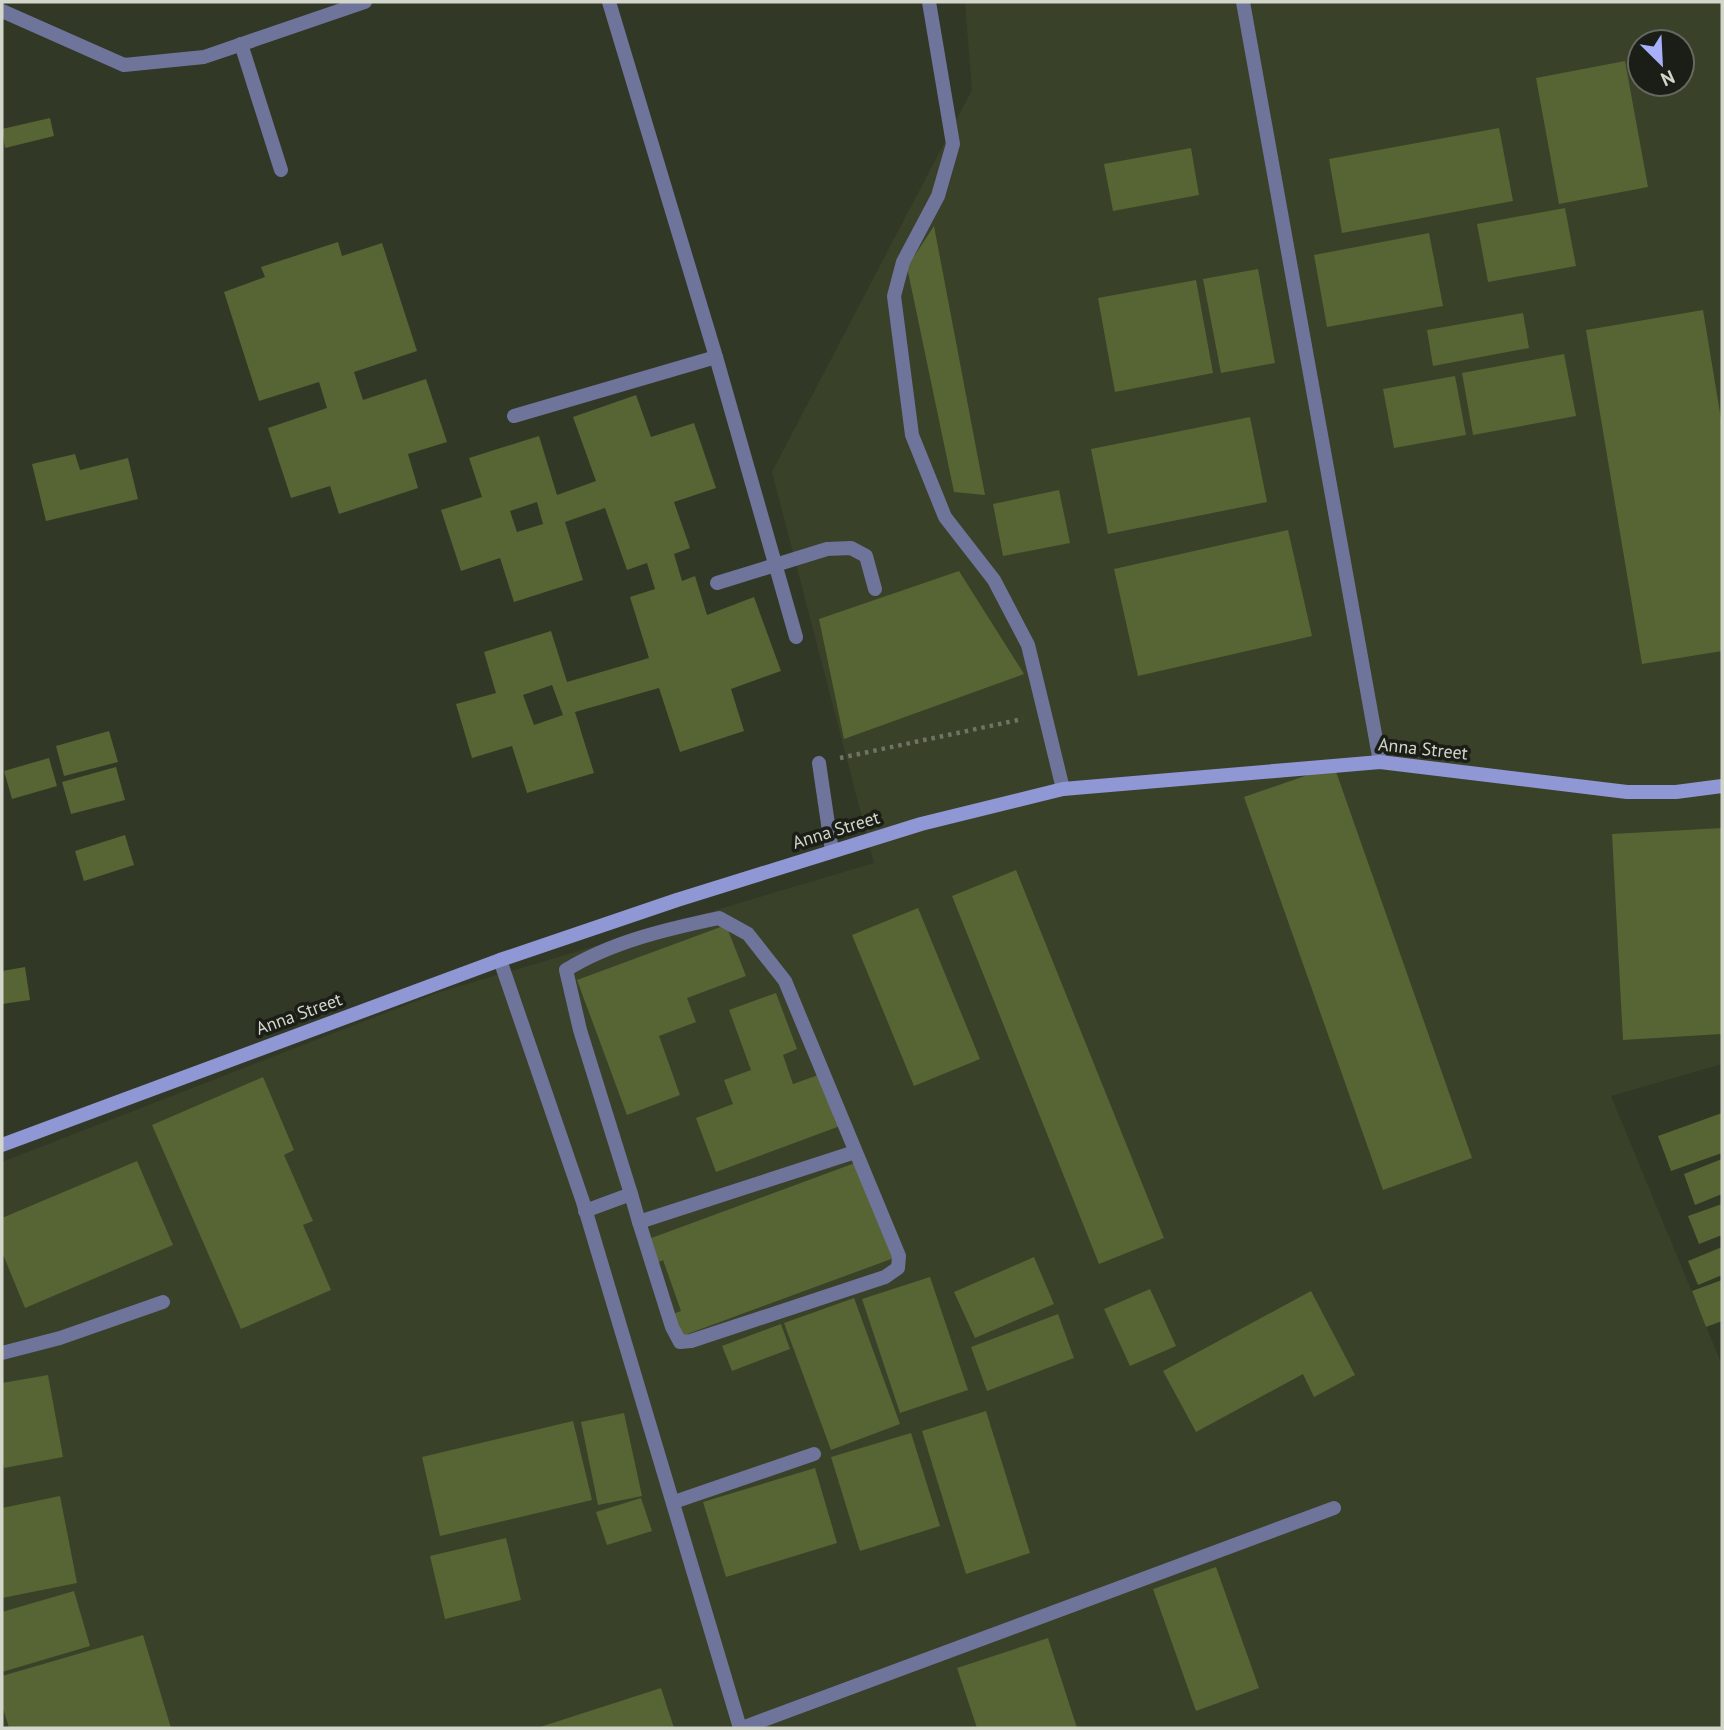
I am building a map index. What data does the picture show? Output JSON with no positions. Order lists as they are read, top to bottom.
{
  "streets": {
    "street": ["Anna Street"]
  },
  "north": "bottom right"
}
